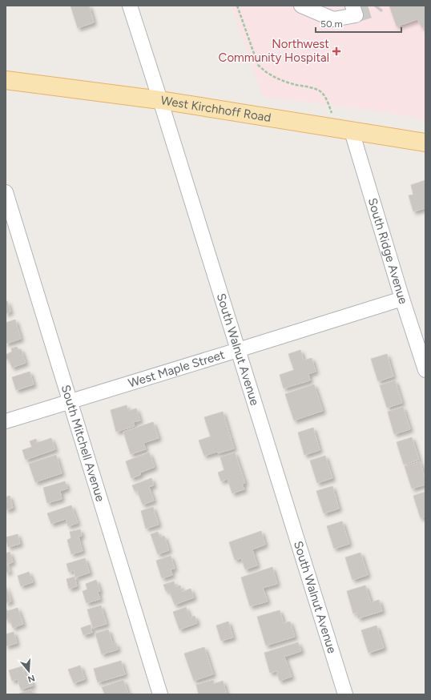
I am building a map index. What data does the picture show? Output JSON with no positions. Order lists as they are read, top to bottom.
{
  "streets": {
    "main road": ["West Kirchhoff Road"],
    "street": [
      "South Ridge Avenue",
      "South Walnut Avenue",
      "West Maple Street",
      "South Mitchell Avenue"
    ]
  },
  "crossings": [
    ["West Kirchhoff Road", "South Ridge Avenue"],
    ["West Kirchhoff Road", "South Walnut Avenue"],
    ["South Ridge Avenue", "West Maple Street"],
    ["South Walnut Avenue", "West Maple Street"],
    ["West Maple Street", "South Mitchell Avenue"]
  ],
  "places": {
    "health": ["Northwest Community Hospital"]
  },
  "scale_bar": "50 m",
  "north": "bottom"
}
